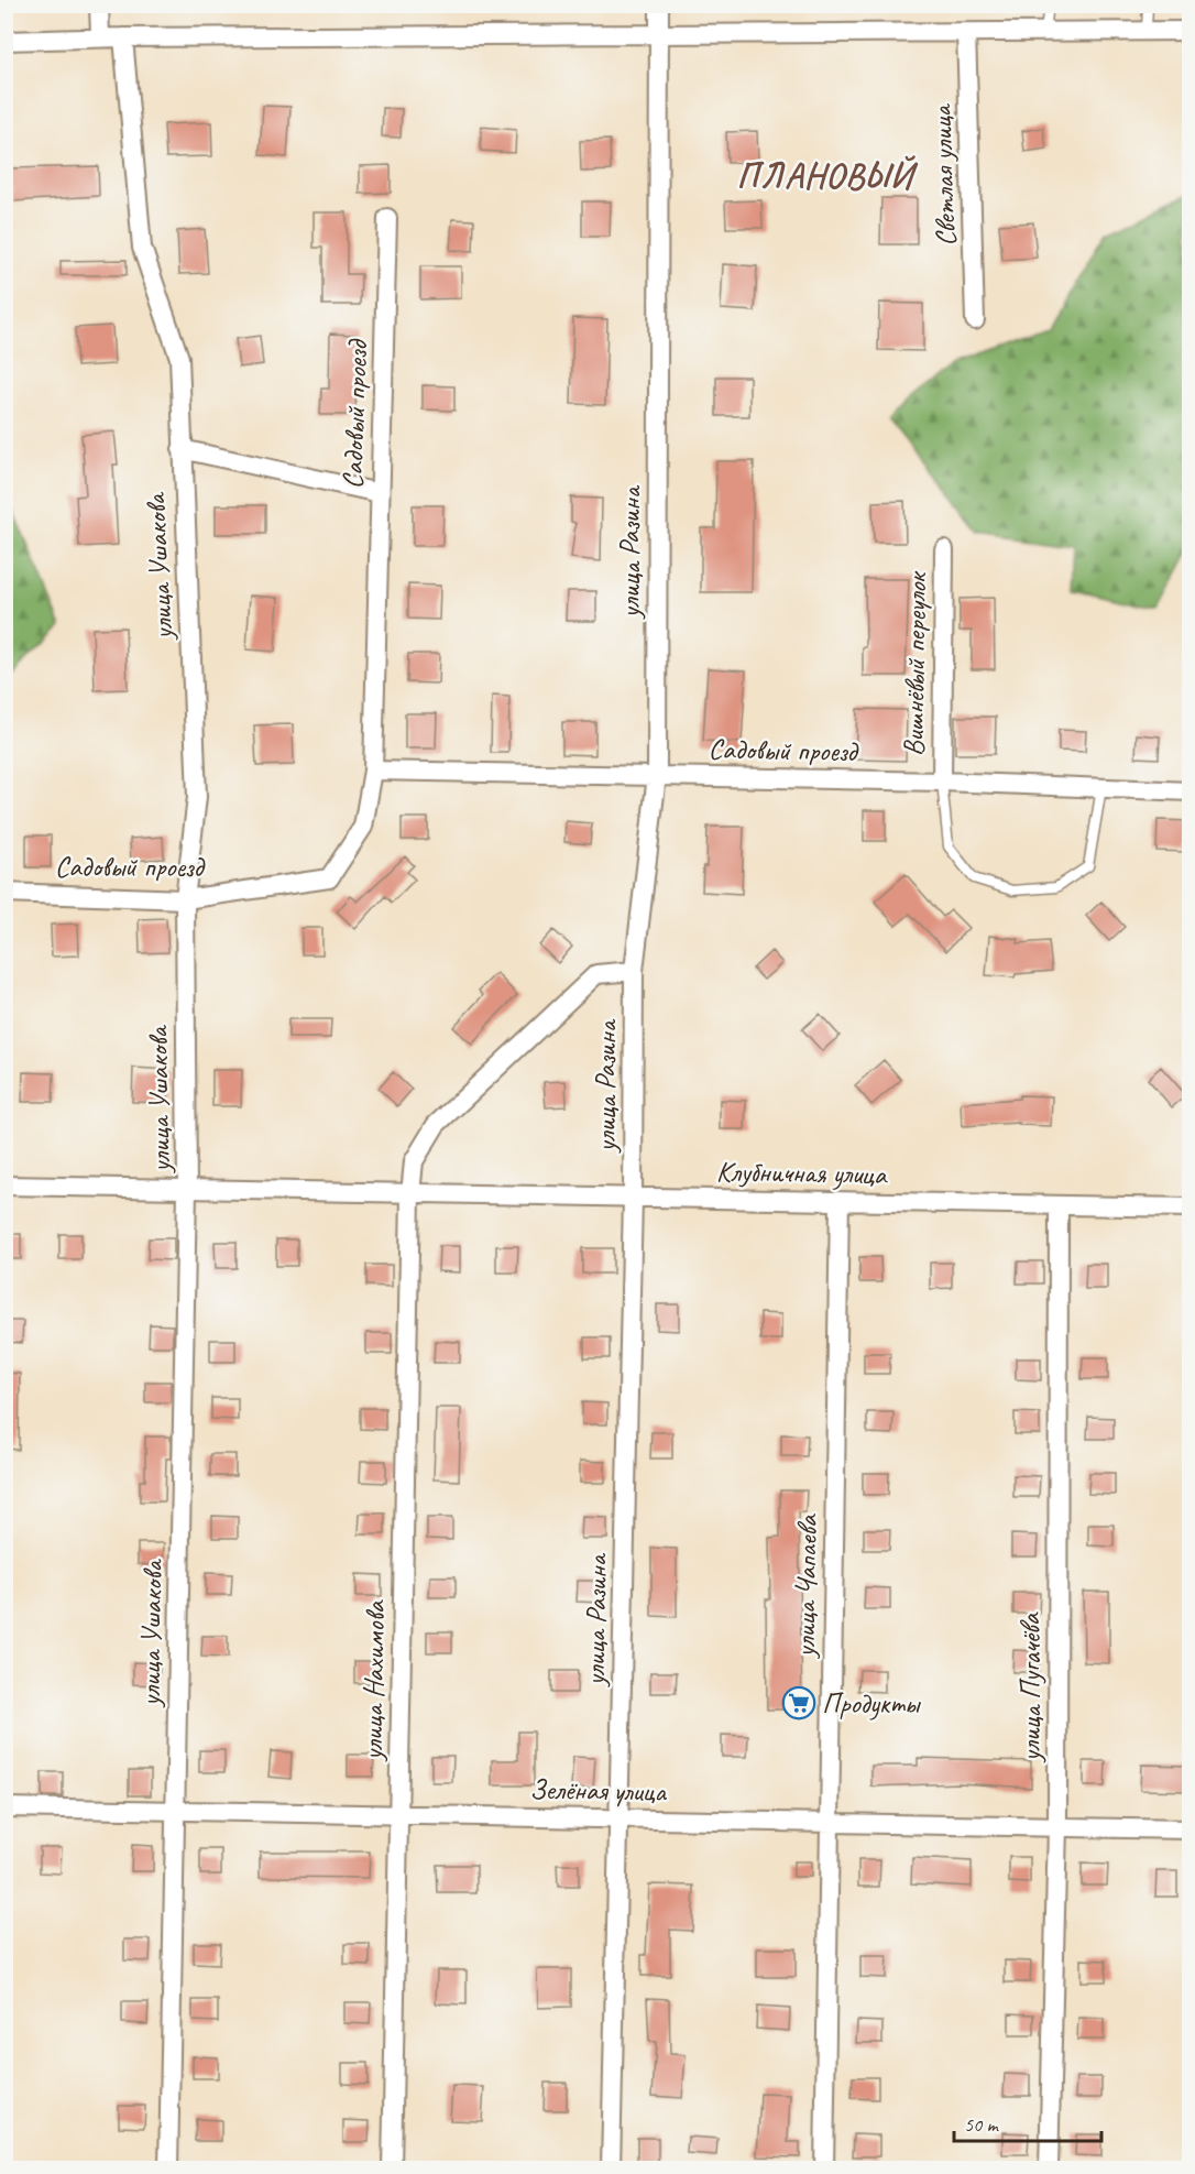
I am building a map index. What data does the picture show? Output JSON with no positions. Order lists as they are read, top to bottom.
{
  "streets": {
    "street": [
      "Светлая улица",
      "Садовый проезд",
      "улица Разина",
      "улица Ушакова",
      "Вишнёвый переулок",
      "Клубничная улица",
      "улица Чапаева",
      "улица Нахимова",
      "улица Пугачёва",
      "Зелёная улица"
    ]
  },
  "crossings": [
    ["Садовый проезд", "улица Разина"],
    ["Садовый проезд", "улица Ушакова"],
    ["Садовый проезд", "Вишнёвый переулок"],
    ["улица Разина", "Клубничная улица"],
    ["улица Разина", "Зелёная улица"],
    ["улица Ушакова", "Клубничная улица"],
    ["улица Ушакова", "Зелёная улица"],
    ["Клубничная улица", "улица Чапаева"],
    ["Клубничная улица", "улица Нахимова"],
    ["Клубничная улица", "улица Пугачёва"],
    ["улица Чапаева", "Зелёная улица"],
    ["улица Нахимова", "Зелёная улица"],
    ["улица Пугачёва", "Зелёная улица"]
  ],
  "districts": ["ПЛАНОВЫЙ"],
  "places": {
    "supermarket": ["Продукты"]
  },
  "scale_bar": "50 m"
}
